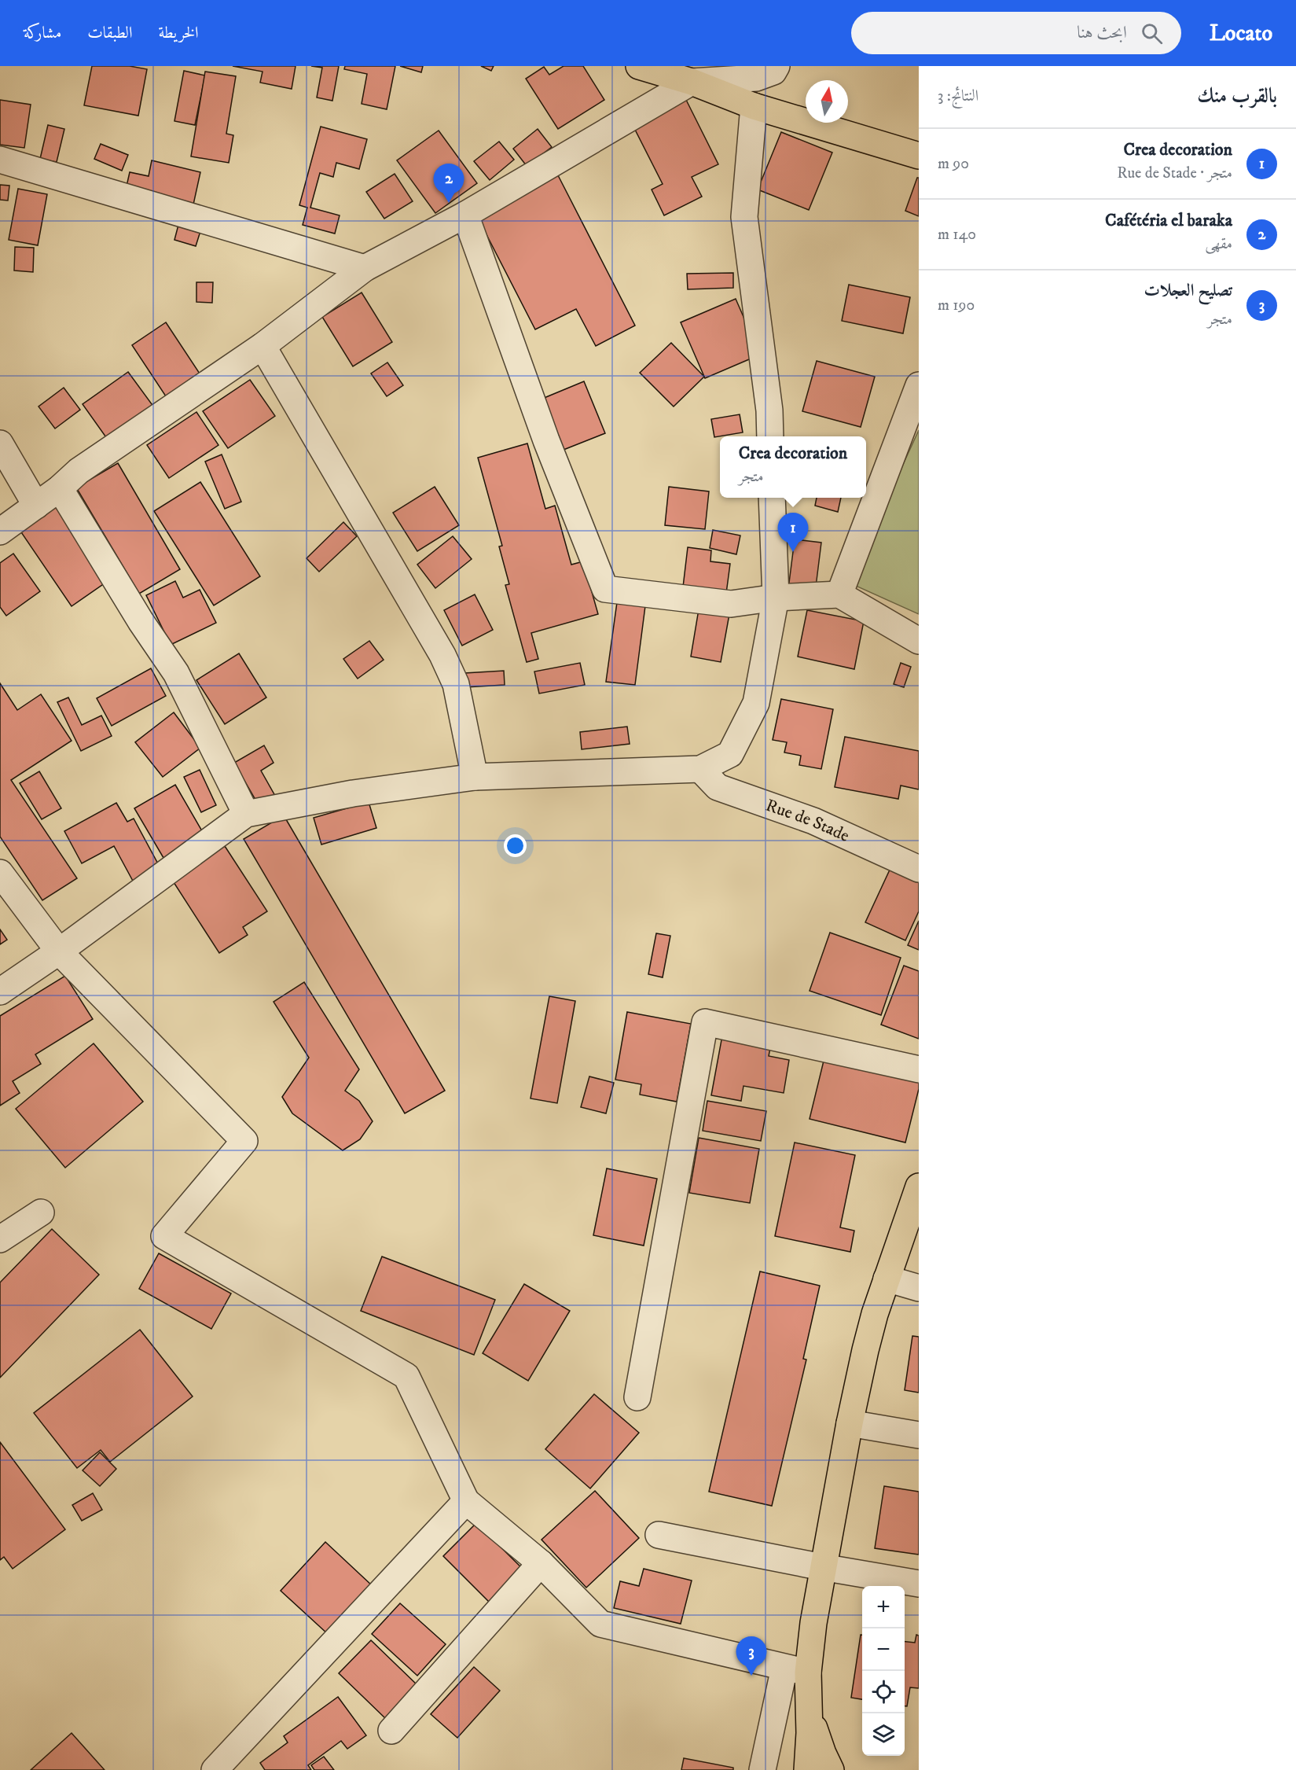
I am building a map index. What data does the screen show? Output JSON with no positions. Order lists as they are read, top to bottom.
{
  "streets": {
    "street": ["Rue de Stade"]
  },
  "north": "top",
  "page": {
    "header": "Locato",
    "search": "ابحث هنا",
    "nav": ["الخريطة", "الطبقات", "مشاركة"],
    "heading": ["بالقرب منك", "النتائج: 3"],
    "list": [
      {
        "mark": "1",
        "name": "Crea decoration",
        "note": "متجر · Rue de Stade",
        "value": "90 m"
      },
      {
        "mark": "2",
        "name": "Cafétéria el baraka",
        "note": "مقهى",
        "value": "140 m"
      },
      {
        "mark": "3",
        "name": "تصليح العجلات",
        "note": "متجر",
        "value": "190 m"
      }
    ],
    "pins": ["2", "1", "3"],
    "popup": ["Crea decoration", "متجر"],
    "map_buttons": ["+", "−"]
  }
}
